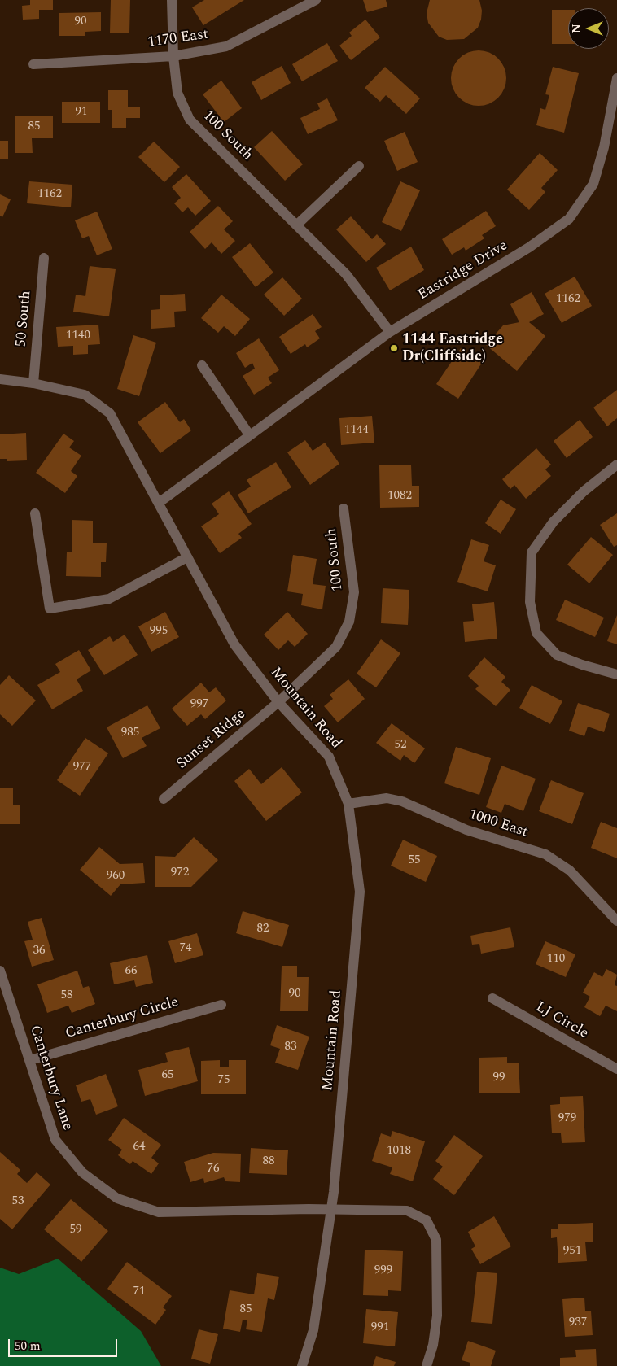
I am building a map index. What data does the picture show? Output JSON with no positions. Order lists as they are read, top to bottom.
{
  "streets": {
    "street": [
      "1170 East",
      "100 South",
      "Eastridge Drive",
      "50 South",
      "Mountain Road",
      "Sunset Ridge",
      "1000 East",
      "Canterbury Circle",
      "LJ Circle",
      "Canterbury Lane"
    ]
  },
  "crossings": [
    ["1170 East", "100 South"],
    ["100 South", "Eastridge Drive"],
    ["100 South", "Mountain Road"],
    ["100 South", "Sunset Ridge"],
    ["Eastridge Drive", "Mountain Road"],
    ["50 South", "Mountain Road"],
    ["Mountain Road", "Sunset Ridge"],
    ["Mountain Road", "1000 East"],
    ["Mountain Road", "Canterbury Lane"],
    ["Canterbury Circle", "Canterbury Lane"]
  ],
  "places": ["1144 Eastridge Dr(Cliffside)"],
  "house_numbers": [
    "90",
    "91",
    "85",
    "1162",
    "1162",
    "1140",
    "1144",
    "1082",
    "995",
    "997",
    "985",
    "52",
    "977",
    "55",
    "972",
    "960",
    "82",
    "74",
    "36",
    "110",
    "66",
    "90",
    "58",
    "83",
    "65",
    "99",
    "75",
    "979",
    "64",
    "1018",
    "88",
    "76",
    "53",
    "59",
    "951",
    "999",
    "71",
    "85",
    "937",
    "991"
  ],
  "scale_bar": "50 m",
  "north": "left"
}
